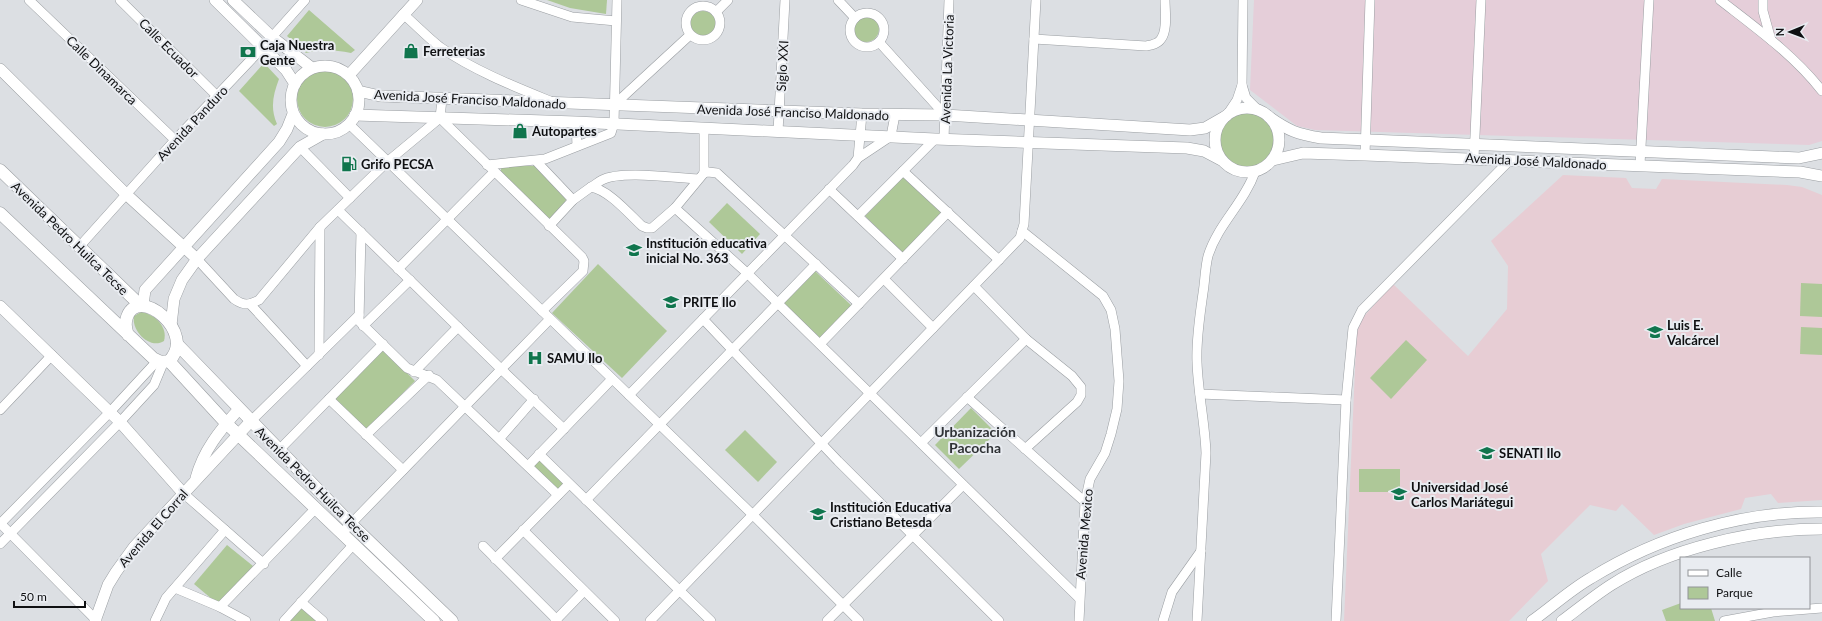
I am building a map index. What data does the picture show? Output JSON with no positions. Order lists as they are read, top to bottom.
{
  "streets": {
    "main road": ["Avenida Pedro Huilca Tecse"],
    "street": [
      "Calle Ecuador",
      "Siglo XXI",
      "Avenida La Victoria",
      "Calle Dinamarca",
      "Avenida José Franciso Maldonado",
      "Avenida Panduro",
      "Avenida José Maldonado",
      "Avenida El Corral",
      "Avenida Mexico"
    ]
  },
  "crossings": [
    ["Calle Ecuador", "Avenida Panduro"],
    ["Siglo XXI", "Avenida José Franciso Maldonado"],
    ["Avenida La Victoria", "Avenida José Franciso Maldonado"],
    ["Calle Dinamarca", "Avenida Panduro"],
    ["Avenida José Franciso Maldonado", "Avenida José Maldonado"],
    ["Avenida José Franciso Maldonado", "Avenida Pedro Huilca Tecse"],
    ["Avenida Panduro", "Avenida Pedro Huilca Tecse"],
    ["Avenida Pedro Huilca Tecse", "Avenida El Corral"]
  ],
  "districts": ["Urbanización Pacocha"],
  "places": {
    "shop": ["Ferreterias", "Autopartes"],
    "bank": ["Caja Nuestra Gente"],
    "fuel station": ["Grifo PECSA"],
    "school or university": [
      "Institución educativa inicial No. 363",
      "PRITE Ilo",
      "Luis E. Valcárcel",
      "SENATI Ilo",
      "Universidad José Carlos Mariátegui",
      "Institución Educativa Cristiano Betesda"
    ],
    "hospital": ["SAMU Ilo"]
  },
  "legend": ["Calle", "Parque"],
  "scale_bar": "50 m",
  "north": "left"
}
